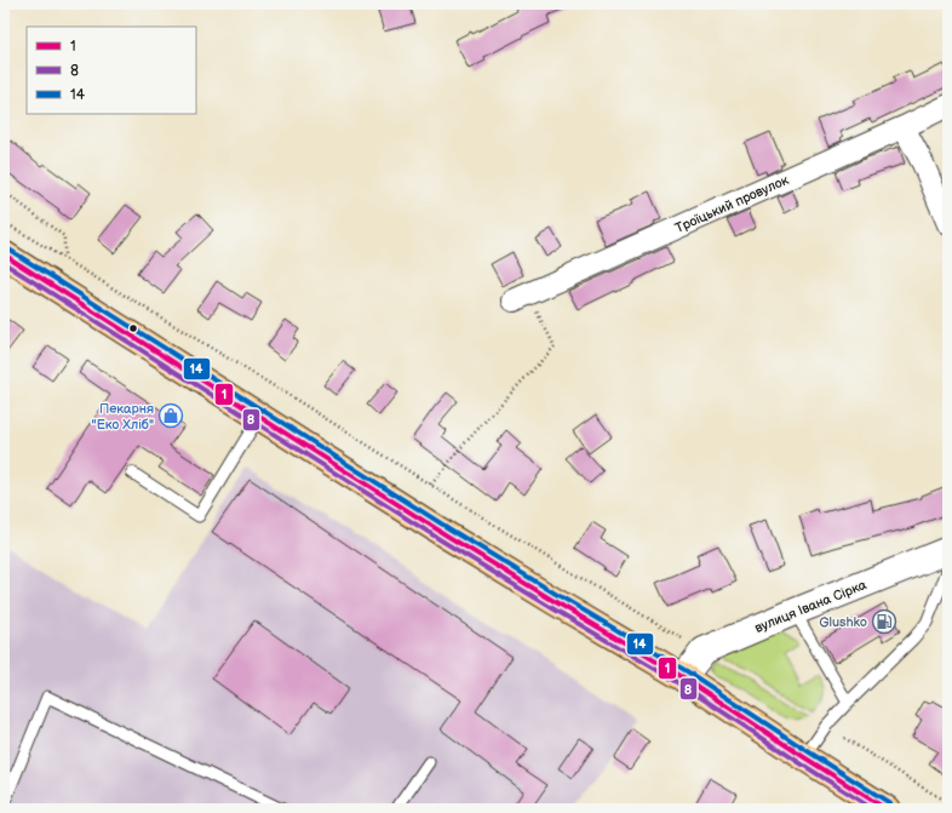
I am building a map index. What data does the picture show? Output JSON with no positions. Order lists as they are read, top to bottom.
{
  "streets": {
    "street": ["Троїцький провулок", "вулиця Івана Сірка"]
  },
  "places": {
    "shop": ["Пекарня \"Еко Хліб\""],
    "fuel station": ["Glushko"]
  },
  "lines": ["transit line 14", "transit line 1", "transit line 8"],
  "legend": ["1", "8", "14"]
}
